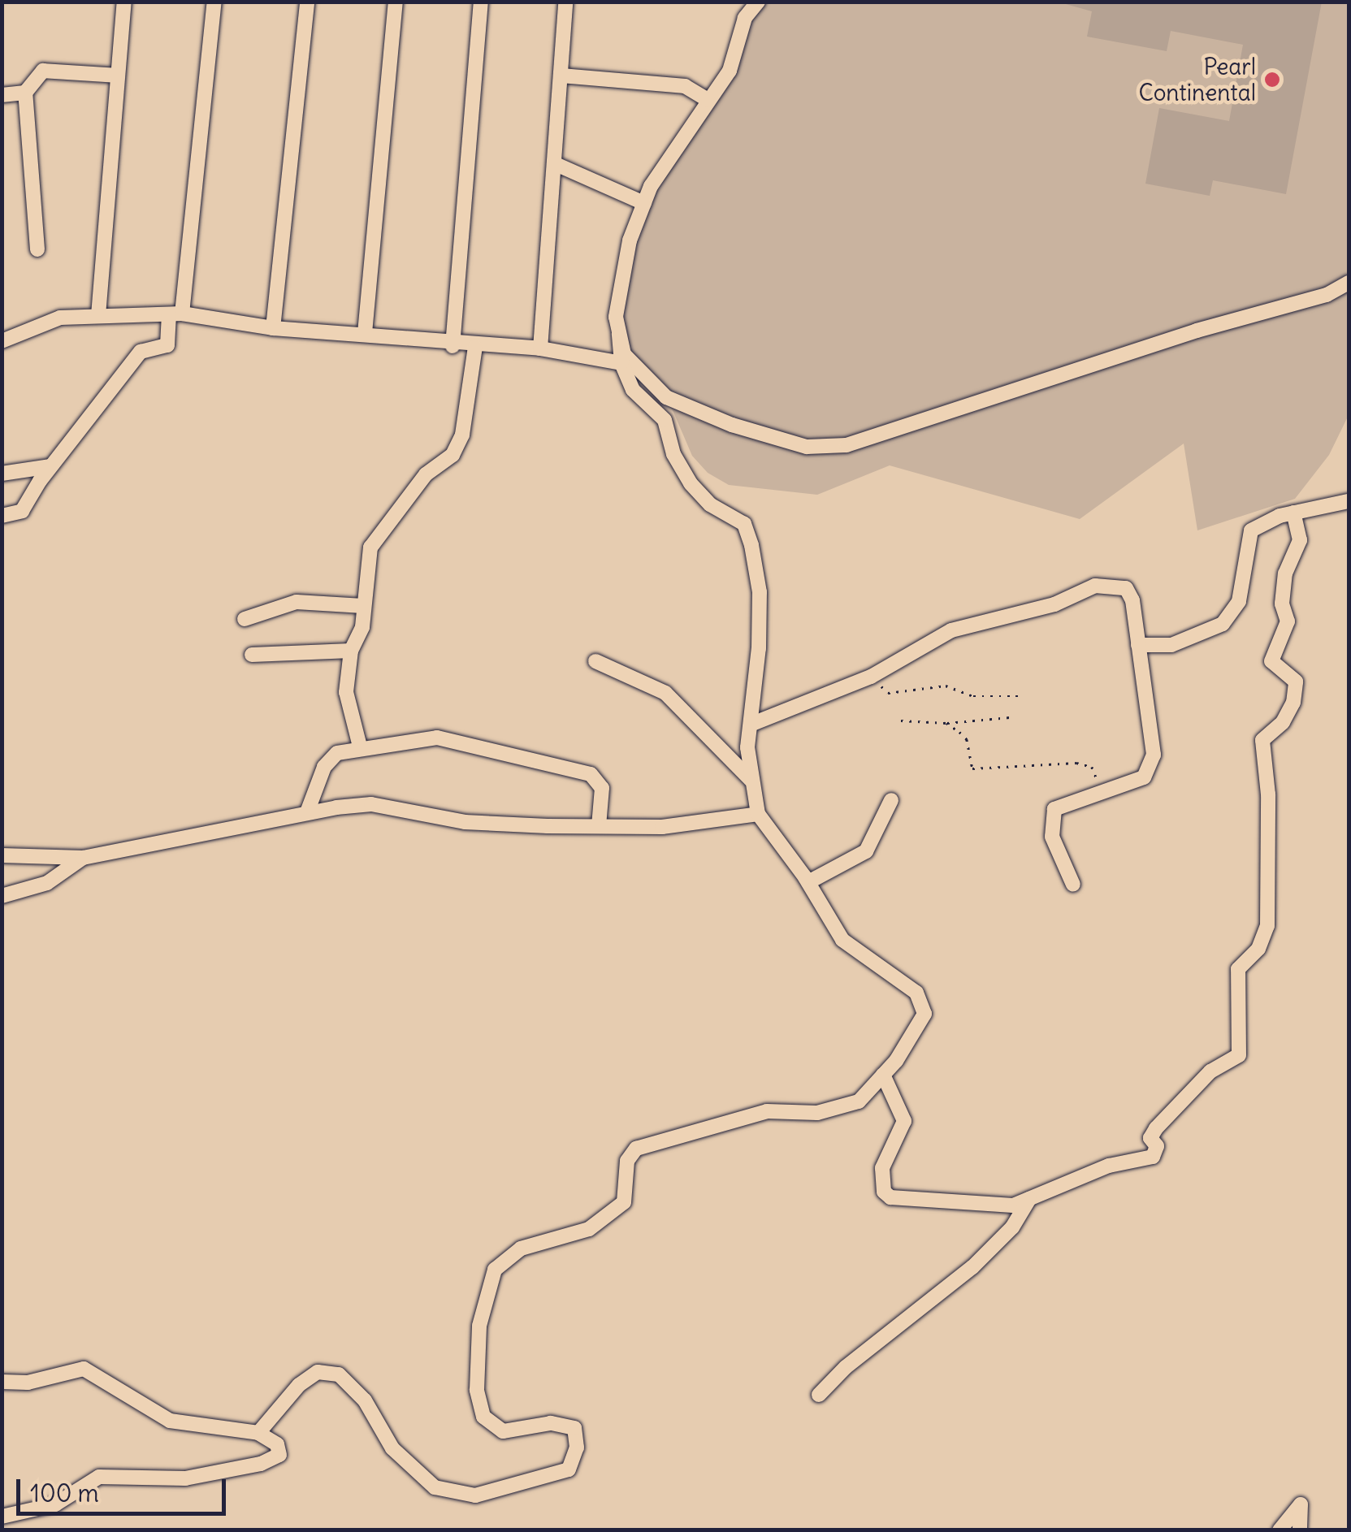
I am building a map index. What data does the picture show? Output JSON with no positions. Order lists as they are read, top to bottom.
{
  "places": ["Pearl Continental"],
  "scale_bar": "100 m"
}
